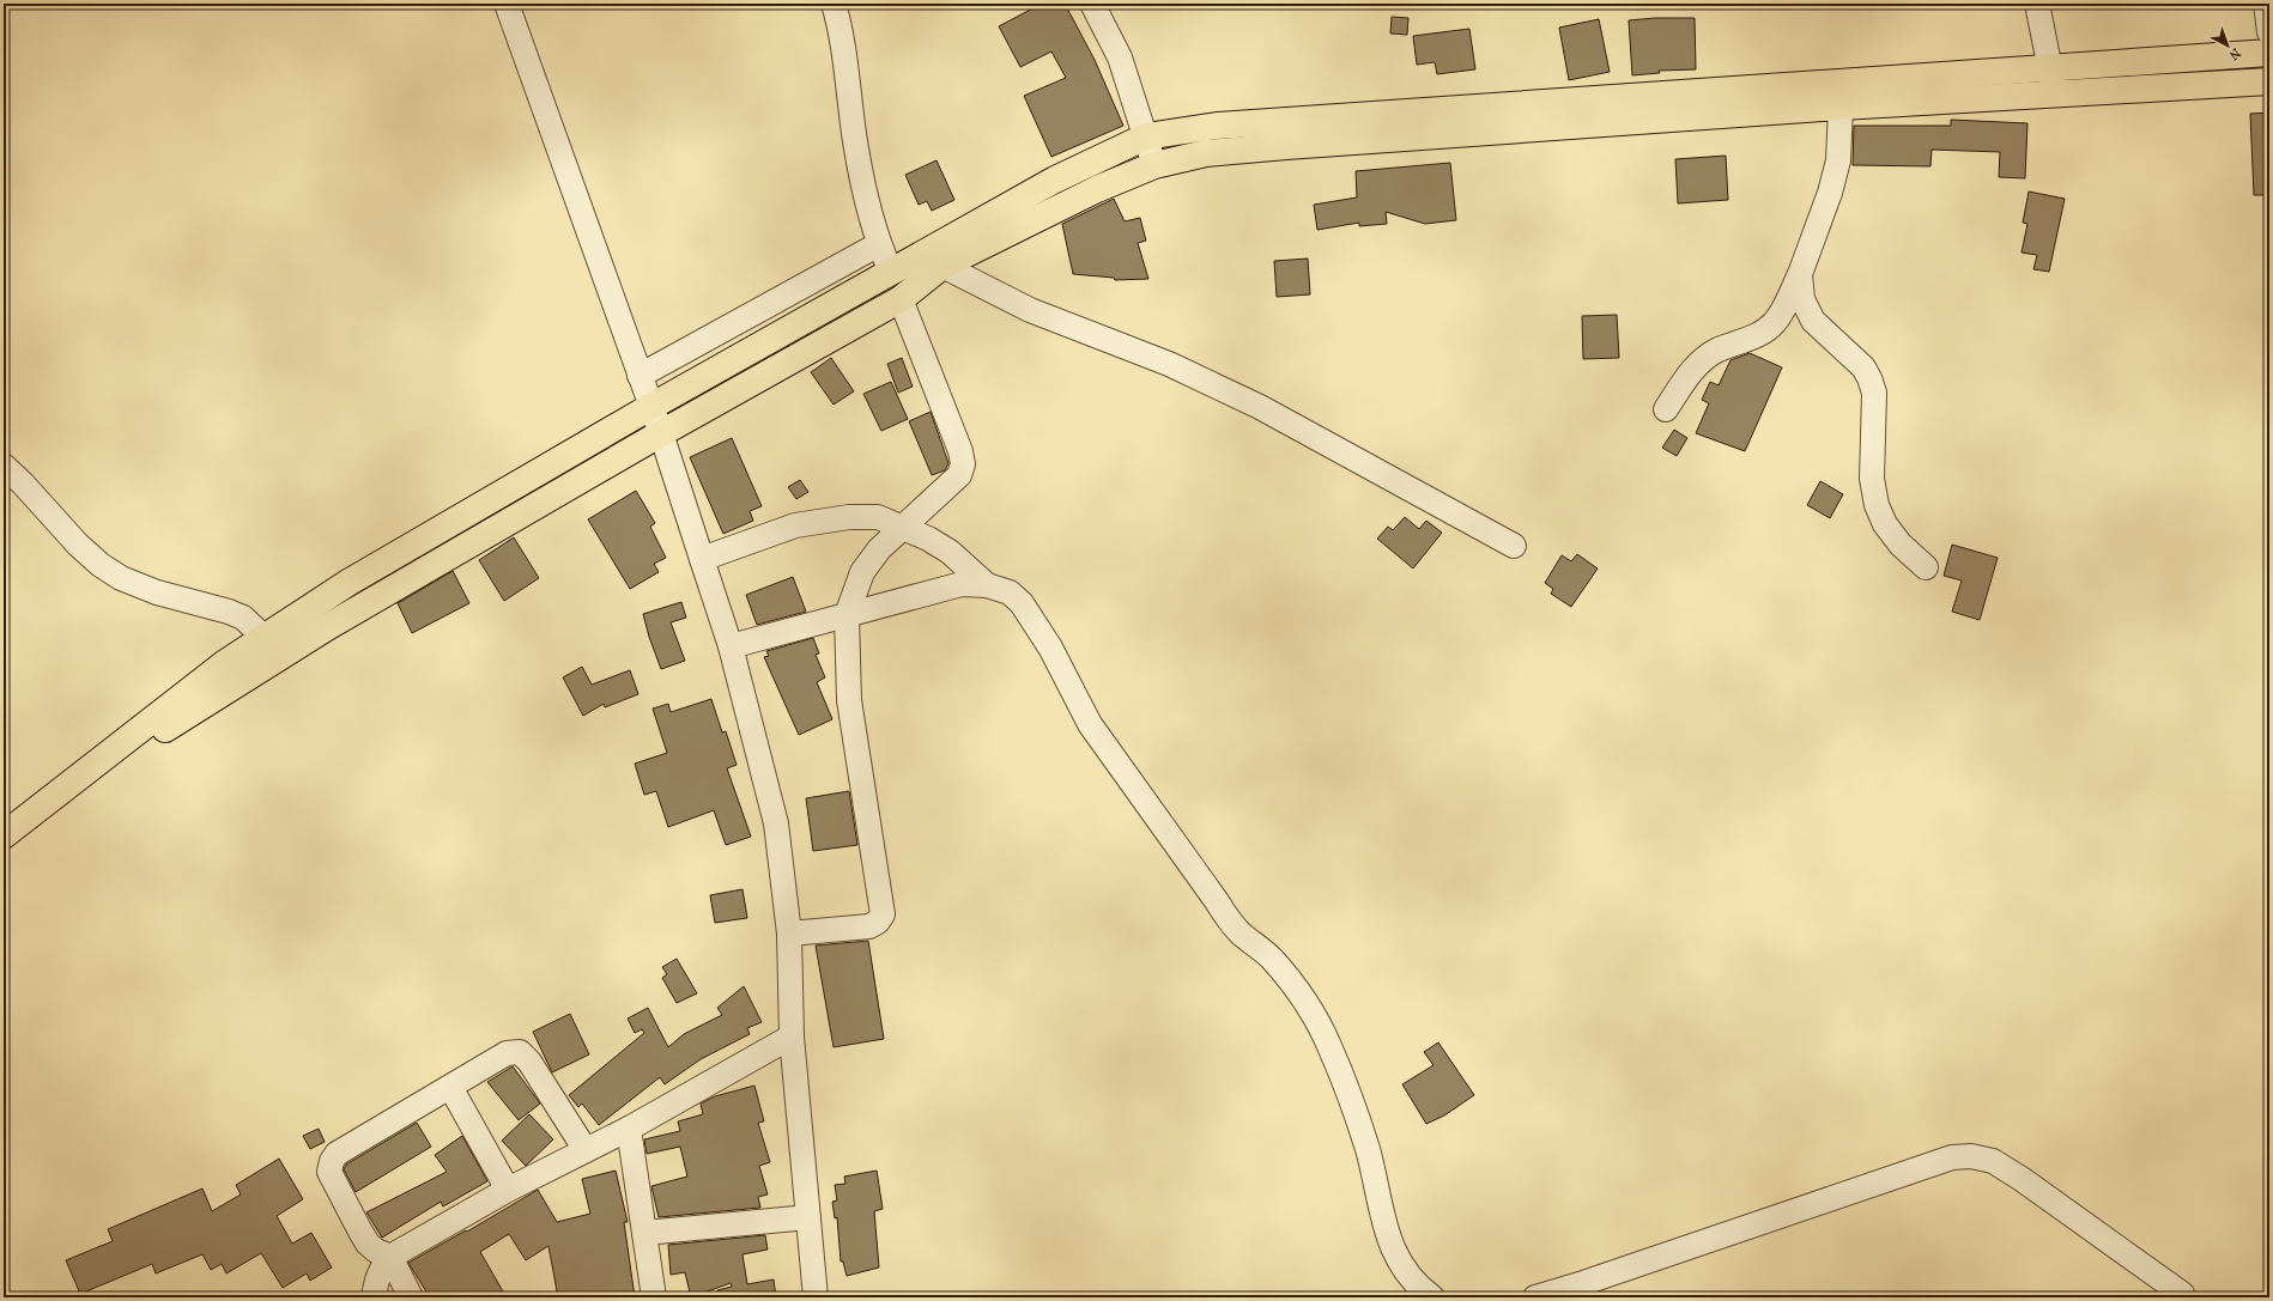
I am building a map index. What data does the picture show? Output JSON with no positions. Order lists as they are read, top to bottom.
{
  "north": "bottom right"
}
